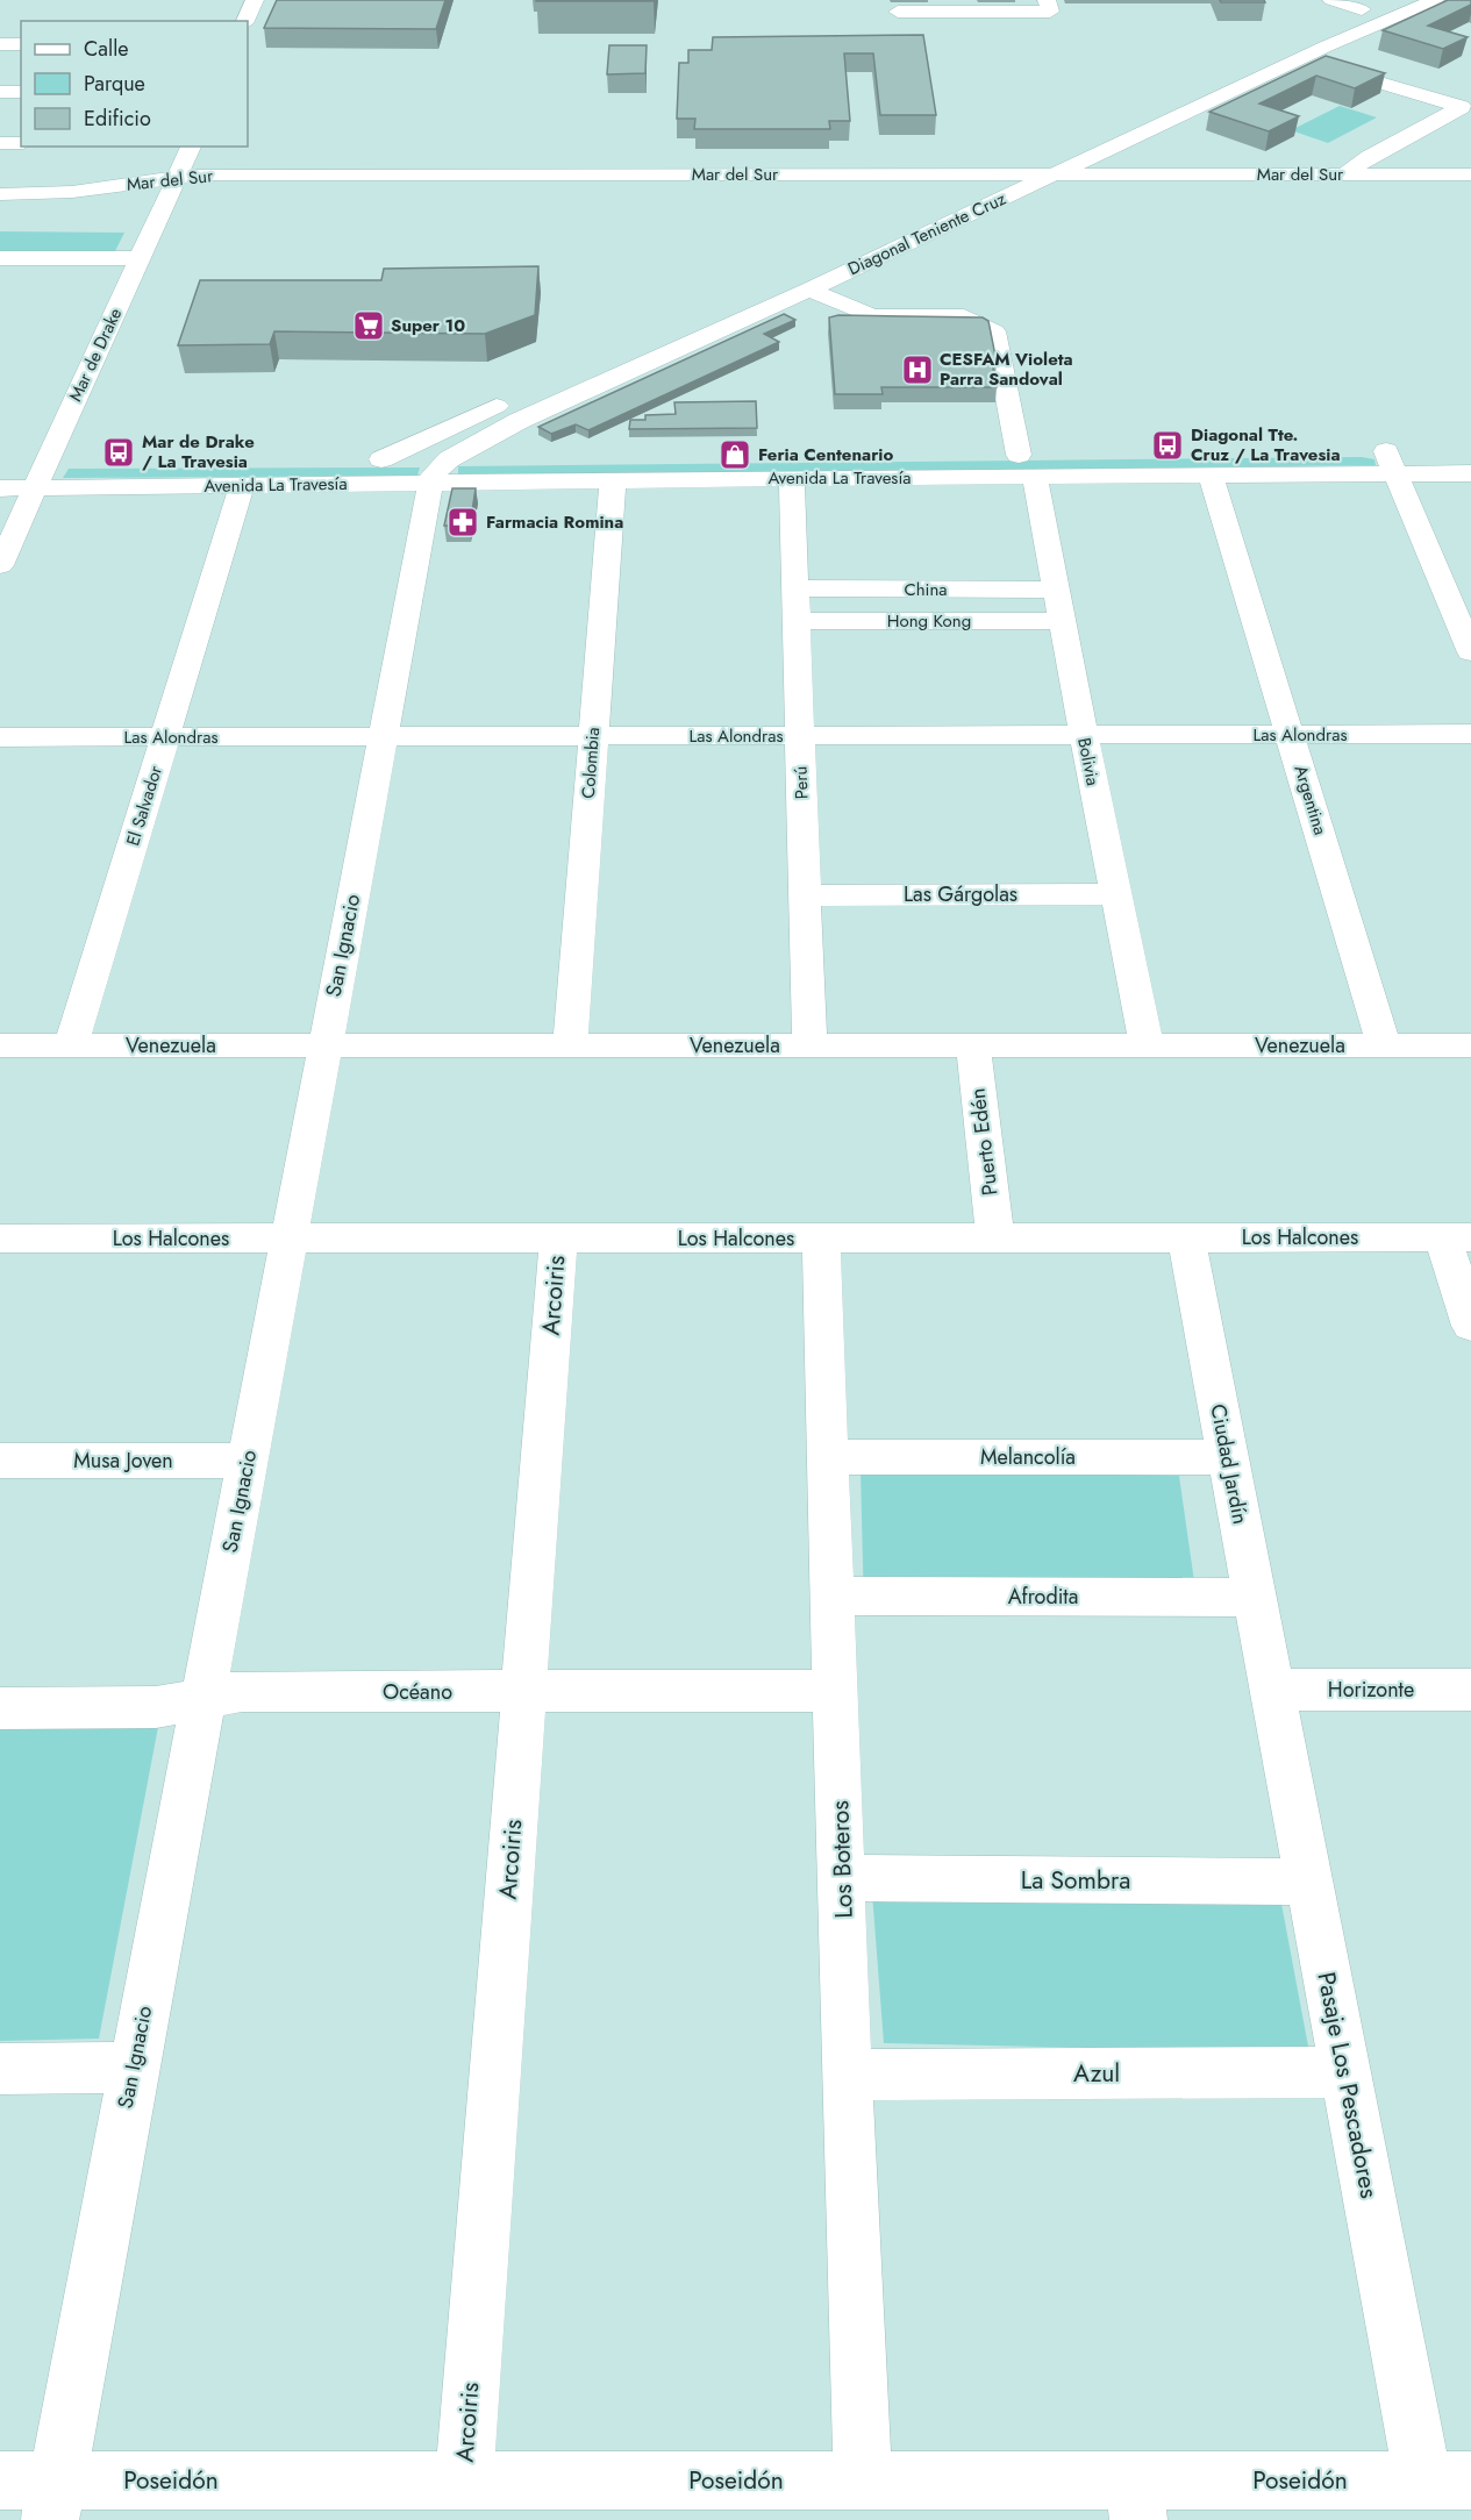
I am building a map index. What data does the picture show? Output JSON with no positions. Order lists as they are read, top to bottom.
{
  "streets": {
    "street": [
      "Mar del Sur",
      "Diagonal Teniente Cruz",
      "Mar de Drake",
      "Avenida La Travesía",
      "China",
      "Hong Kong",
      "Las Alondras",
      "Bolivia",
      "Colombia",
      "Perú",
      "Argentina",
      "El Salvador",
      "Las Gárgolas",
      "San Ignacio",
      "Venezuela",
      "Puerto Edén",
      "Los Halcones",
      "Arcoiris",
      "Melancolía",
      "Musa Joven",
      "Ciudad Jardín",
      "Afrodita",
      "Horizonte",
      "Océano",
      "Los Boteros",
      "La Sombra",
      "Azul",
      "Pasaje Los Pescadores",
      "Poseidón"
    ]
  },
  "crossings": [
    ["Mar del Sur", "Diagonal Teniente Cruz"],
    ["Mar del Sur", "Mar de Drake"],
    ["Diagonal Teniente Cruz", "Avenida La Travesía"],
    ["Diagonal Teniente Cruz", "San Ignacio"],
    ["Mar de Drake", "Avenida La Travesía"],
    ["Avenida La Travesía", "Bolivia"],
    ["Avenida La Travesía", "Colombia"],
    ["Avenida La Travesía", "Perú"],
    ["Avenida La Travesía", "Argentina"],
    ["Avenida La Travesía", "El Salvador"],
    ["Avenida La Travesía", "San Ignacio"],
    ["China", "Bolivia"],
    ["China", "Perú"],
    ["Hong Kong", "Bolivia"],
    ["Hong Kong", "Perú"],
    ["Las Alondras", "Bolivia"],
    ["Las Alondras", "Colombia"],
    ["Las Alondras", "Perú"],
    ["Las Alondras", "Argentina"],
    ["Las Alondras", "El Salvador"],
    ["Las Alondras", "San Ignacio"],
    ["Bolivia", "Las Gárgolas"],
    ["Bolivia", "Venezuela"],
    ["Colombia", "Venezuela"],
    ["Perú", "Las Gárgolas"],
    ["Perú", "Venezuela"],
    ["Argentina", "Venezuela"],
    ["El Salvador", "Venezuela"],
    ["San Ignacio", "Venezuela"],
    ["San Ignacio", "Los Halcones"],
    ["San Ignacio", "Musa Joven"],
    ["San Ignacio", "Océano"],
    ["San Ignacio", "Poseidón"],
    ["Venezuela", "Puerto Edén"],
    ["Puerto Edén", "Los Halcones"],
    ["Los Halcones", "Arcoiris"],
    ["Los Halcones", "Ciudad Jardín"],
    ["Los Halcones", "Los Boteros"],
    ["Arcoiris", "Océano"],
    ["Arcoiris", "Poseidón"],
    ["Melancolía", "Ciudad Jardín"],
    ["Melancolía", "Los Boteros"],
    ["Ciudad Jardín", "Afrodita"],
    ["Ciudad Jardín", "Horizonte"],
    ["Ciudad Jardín", "Pasaje Los Pescadores"],
    ["Afrodita", "Los Boteros"],
    ["Horizonte", "Pasaje Los Pescadores"],
    ["Océano", "Los Boteros"],
    ["Los Boteros", "La Sombra"],
    ["Los Boteros", "Azul"],
    ["Los Boteros", "Poseidón"],
    ["La Sombra", "Pasaje Los Pescadores"],
    ["Azul", "Pasaje Los Pescadores"],
    ["Pasaje Los Pescadores", "Poseidón"]
  ],
  "places": {
    "supermarket": ["Super 10"],
    "hospital": ["CESFAM Violeta Parra Sandoval"],
    "bus stop": ["Diagonal Tte. Cruz / La Travesia", "Mar de Drake / La Travesia"],
    "shop": ["Feria Centenario"],
    "pharmacy": ["Farmacia Romina"]
  },
  "legend": ["Calle", "Parque", "Edificio"]
}
